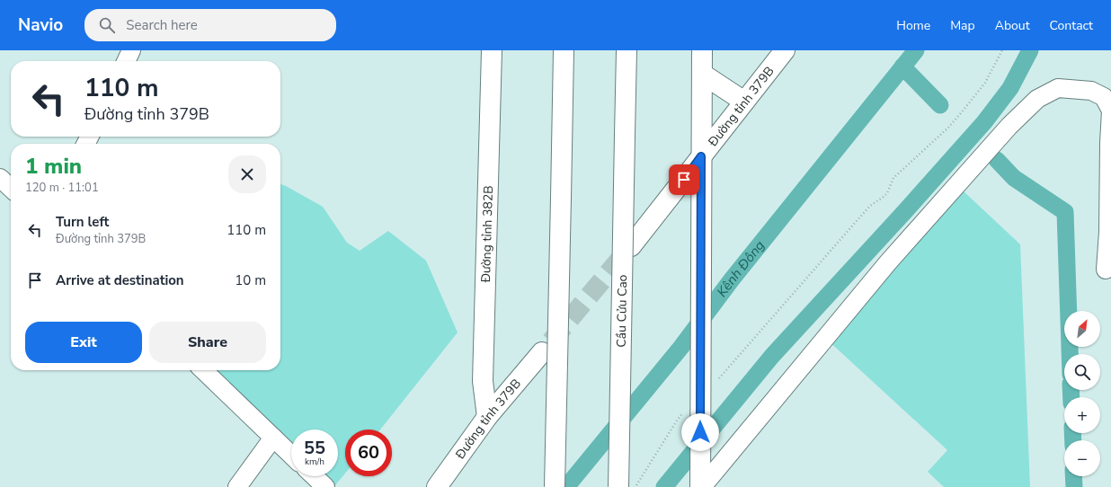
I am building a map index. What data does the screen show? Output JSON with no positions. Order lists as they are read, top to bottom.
{
  "streets": {
    "main road": ["Đường tỉnh 379B", "Đường tỉnh 382B", "Cầu Cửu Cao"]
  },
  "crossings": [
    ["Đường tỉnh 379B", "Đường tỉnh 382B"]
  ],
  "water": ["Kênh Đông"],
  "north": "top right",
  "page": {
    "header": "Navio",
    "search": "Search here",
    "nav": [
      "Home",
      "Map",
      "About",
      "Contact"
    ],
    "turn": ["110 m", "Đường tỉnh 379B"],
    "heading": ["1 min", "120 m · 11:01"],
    "list": [
      {
        "name": "Turn left",
        "note": "Đường tỉnh 379B",
        "value": "110 m"
      },
      {
        "name": "Arrive at destination",
        "value": "10 m"
      }
    ],
    "map_buttons": ["+", "−"],
    "buttons": ["Exit", "Share"],
    "speed": "55 km/h",
    "limit": "60"
  }
}
